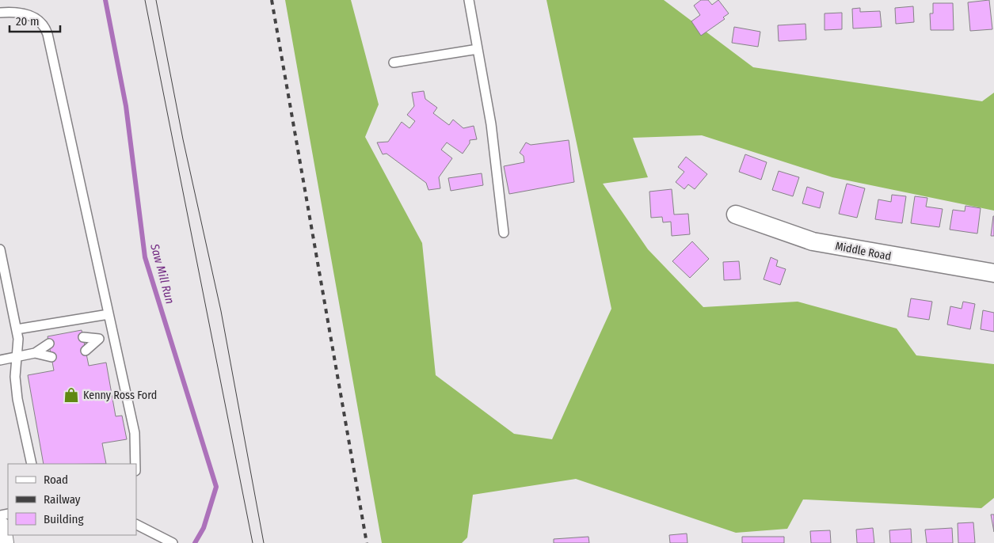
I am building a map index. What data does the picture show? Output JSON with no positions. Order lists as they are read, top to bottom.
{
  "streets": {
    "street": ["Middle Road"]
  },
  "water": ["Saw Mill Run"],
  "places": {
    "shop": ["Kenny Ross Ford"]
  },
  "legend": ["Road", "Railway", "Building"],
  "scale_bar": "20 m"
}
